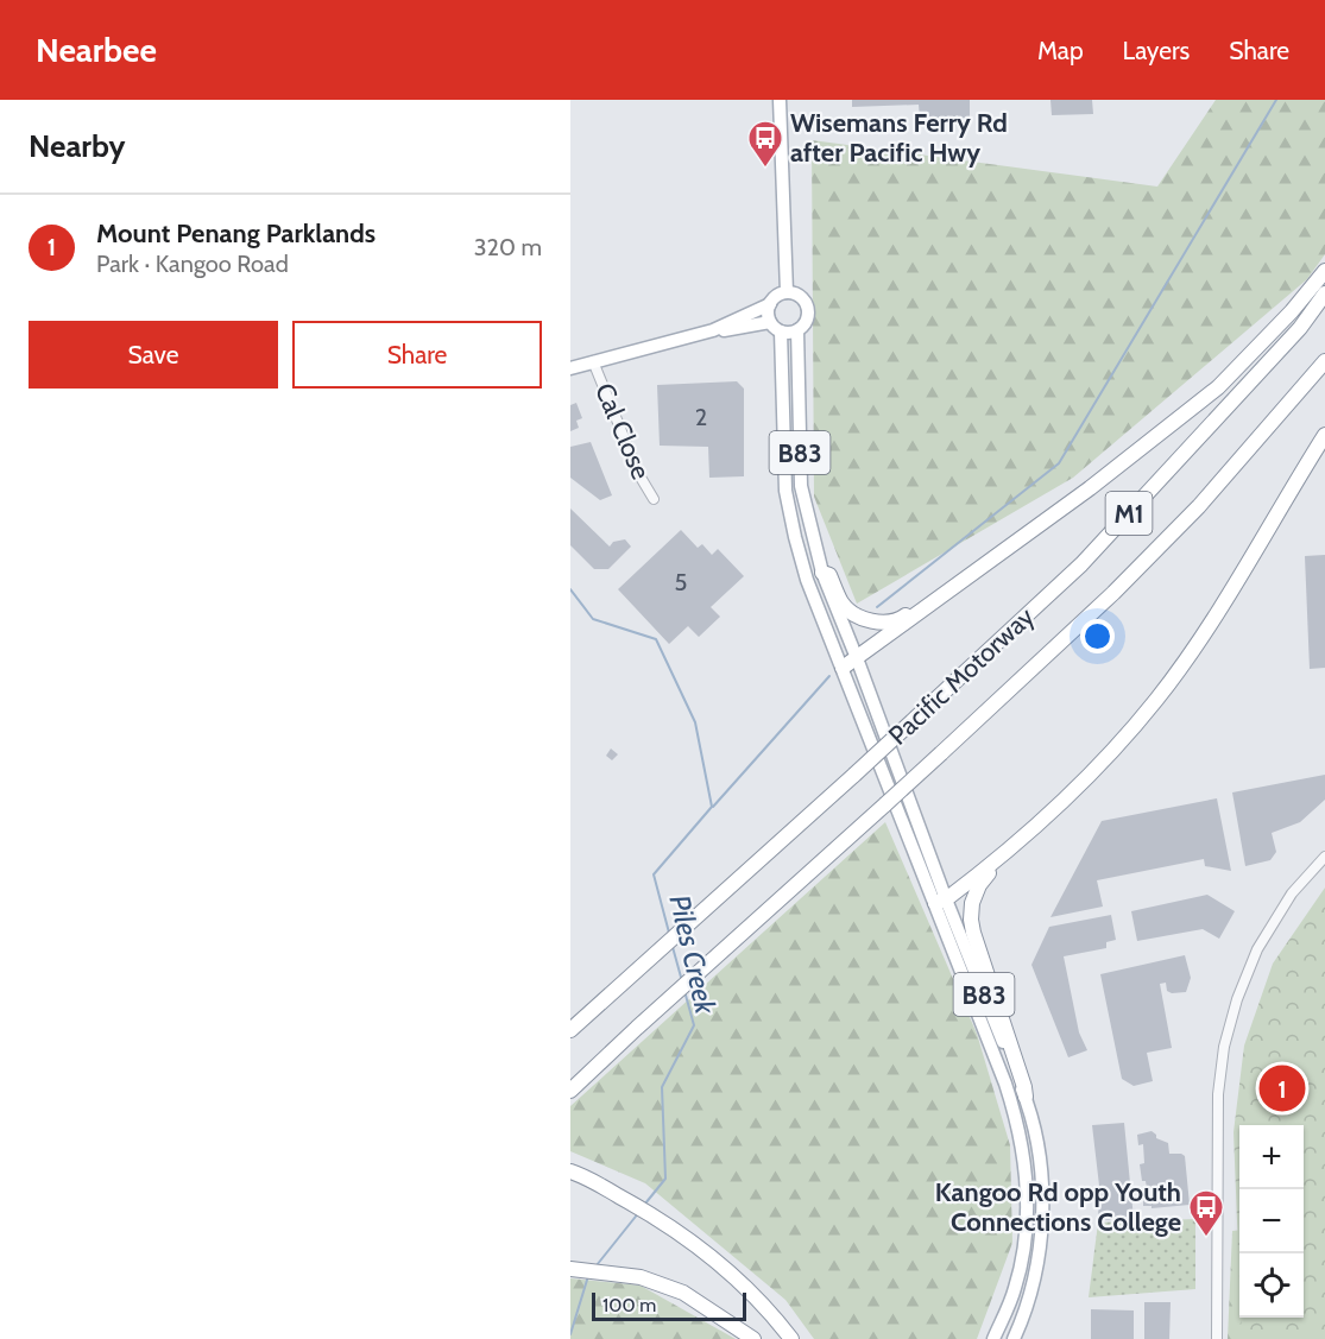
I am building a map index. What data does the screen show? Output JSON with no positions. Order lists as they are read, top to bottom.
{
  "streets": {
    "highway": ["M1", "Pacific Motorway"],
    "main road": ["B83"],
    "street": ["Cal Close"]
  },
  "water": ["Piles Creek"],
  "places": {
    "bus stop": ["Wisemans Ferry Rd after Pacific Hwy", "Kangoo Rd opp Youth Connections College"]
  },
  "house_numbers": ["2", "5"],
  "scale_bar": "100 m",
  "page": {
    "header": "Nearbee",
    "nav": ["Map", "Layers", "Share"],
    "heading": "Nearby",
    "list": [
      {
        "mark": "1",
        "name": "Mount Penang Parklands",
        "note": "Park · Kangoo Road",
        "value": "320 m"
      }
    ],
    "buttons": ["Save", "Share"],
    "pins": "1",
    "map_buttons": ["+", "−"],
    "scale": "100 m"
  }
}
